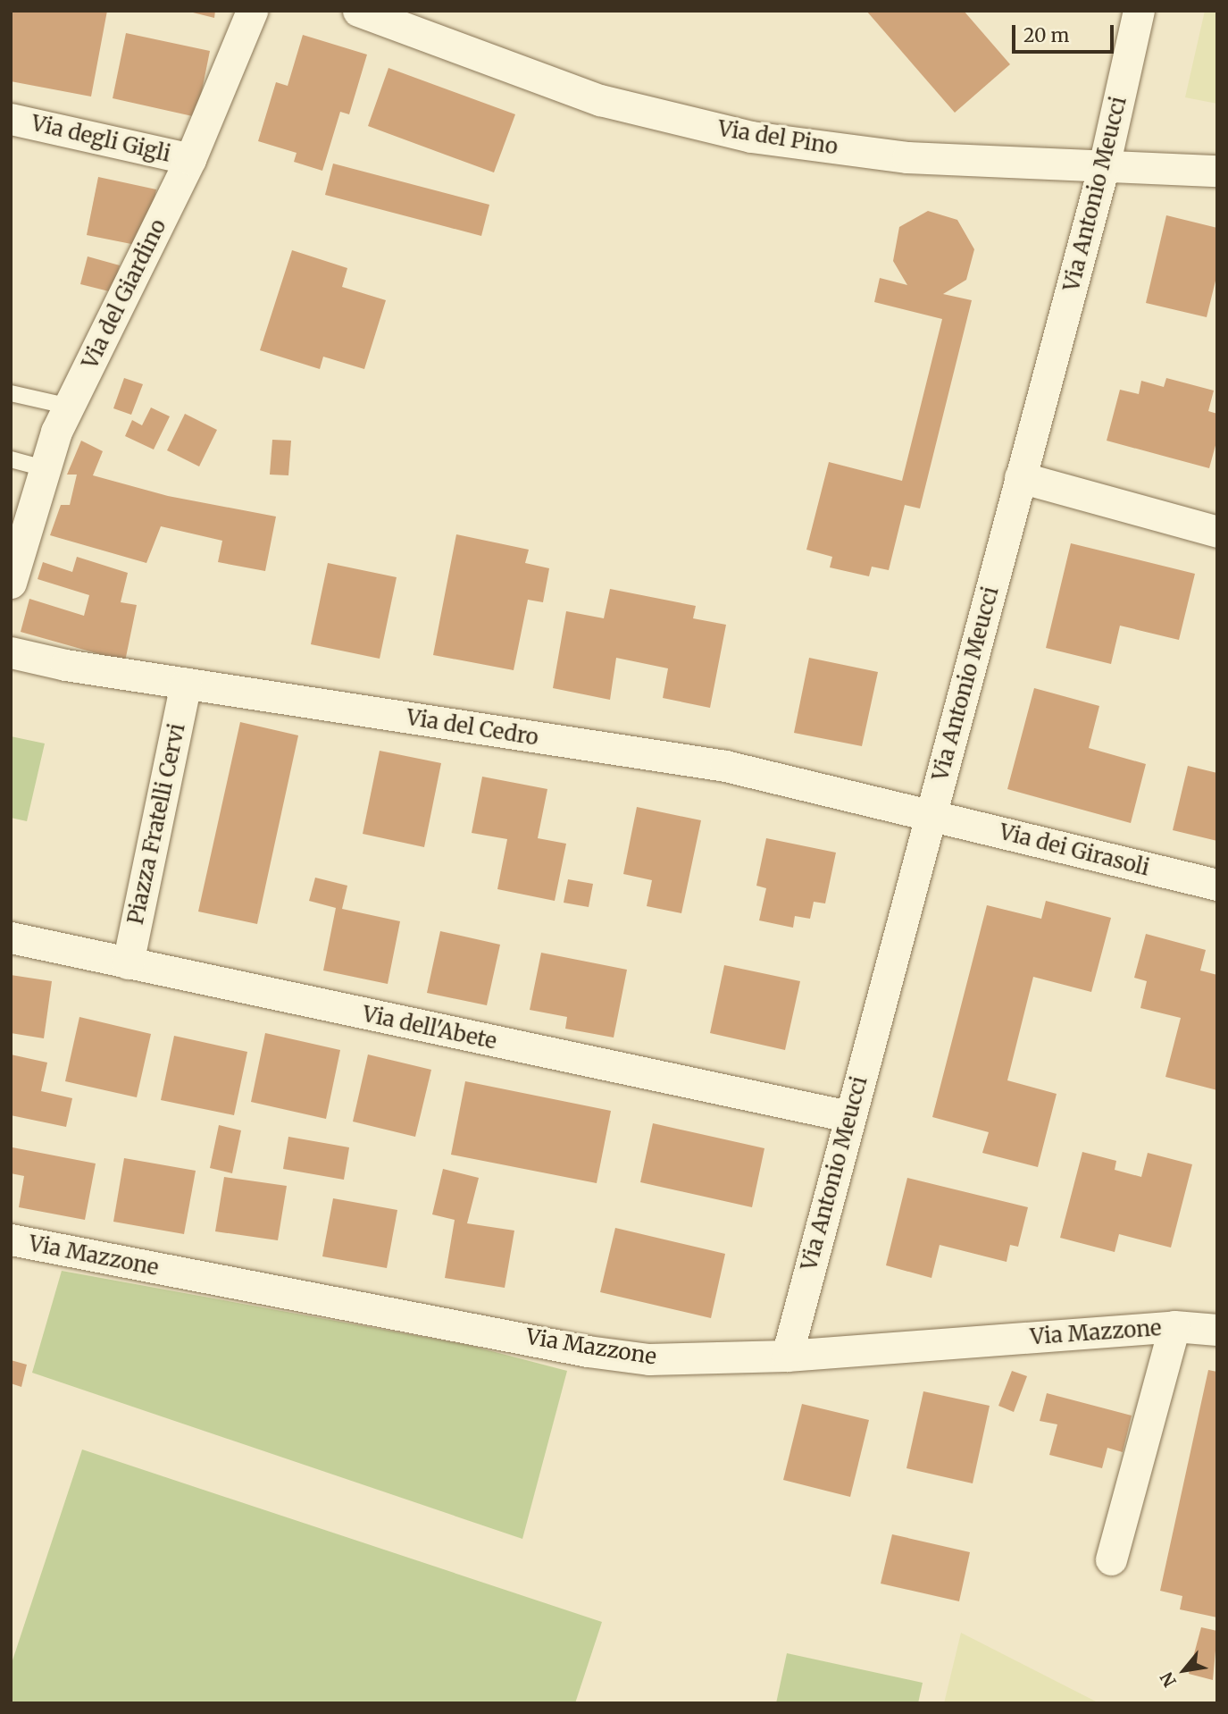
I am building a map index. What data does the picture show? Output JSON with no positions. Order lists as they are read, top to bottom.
{
  "streets": {
    "street": [
      "Via del Pino",
      "Via degli Gigli",
      "Via Antonio Meucci",
      "Via del Giardino",
      "Via del Cedro",
      "Piazza Fratelli Cervi",
      "Via dei Girasoli",
      "Via dell'Abete",
      "Via Mazzone"
    ]
  },
  "crossings": [
    ["Via del Pino", "Via Antonio Meucci"],
    ["Via degli Gigli", "Via del Giardino"],
    ["Via Antonio Meucci", "Via del Cedro"],
    ["Via Antonio Meucci", "Via dei Girasoli"],
    ["Via Antonio Meucci", "Via dell'Abete"],
    ["Via Antonio Meucci", "Via Mazzone"],
    ["Via del Cedro", "Piazza Fratelli Cervi"],
    ["Via del Cedro", "Via dei Girasoli"],
    ["Piazza Fratelli Cervi", "Via dell'Abete"]
  ],
  "scale_bar": "20 m",
  "north": "bottom left"
}
